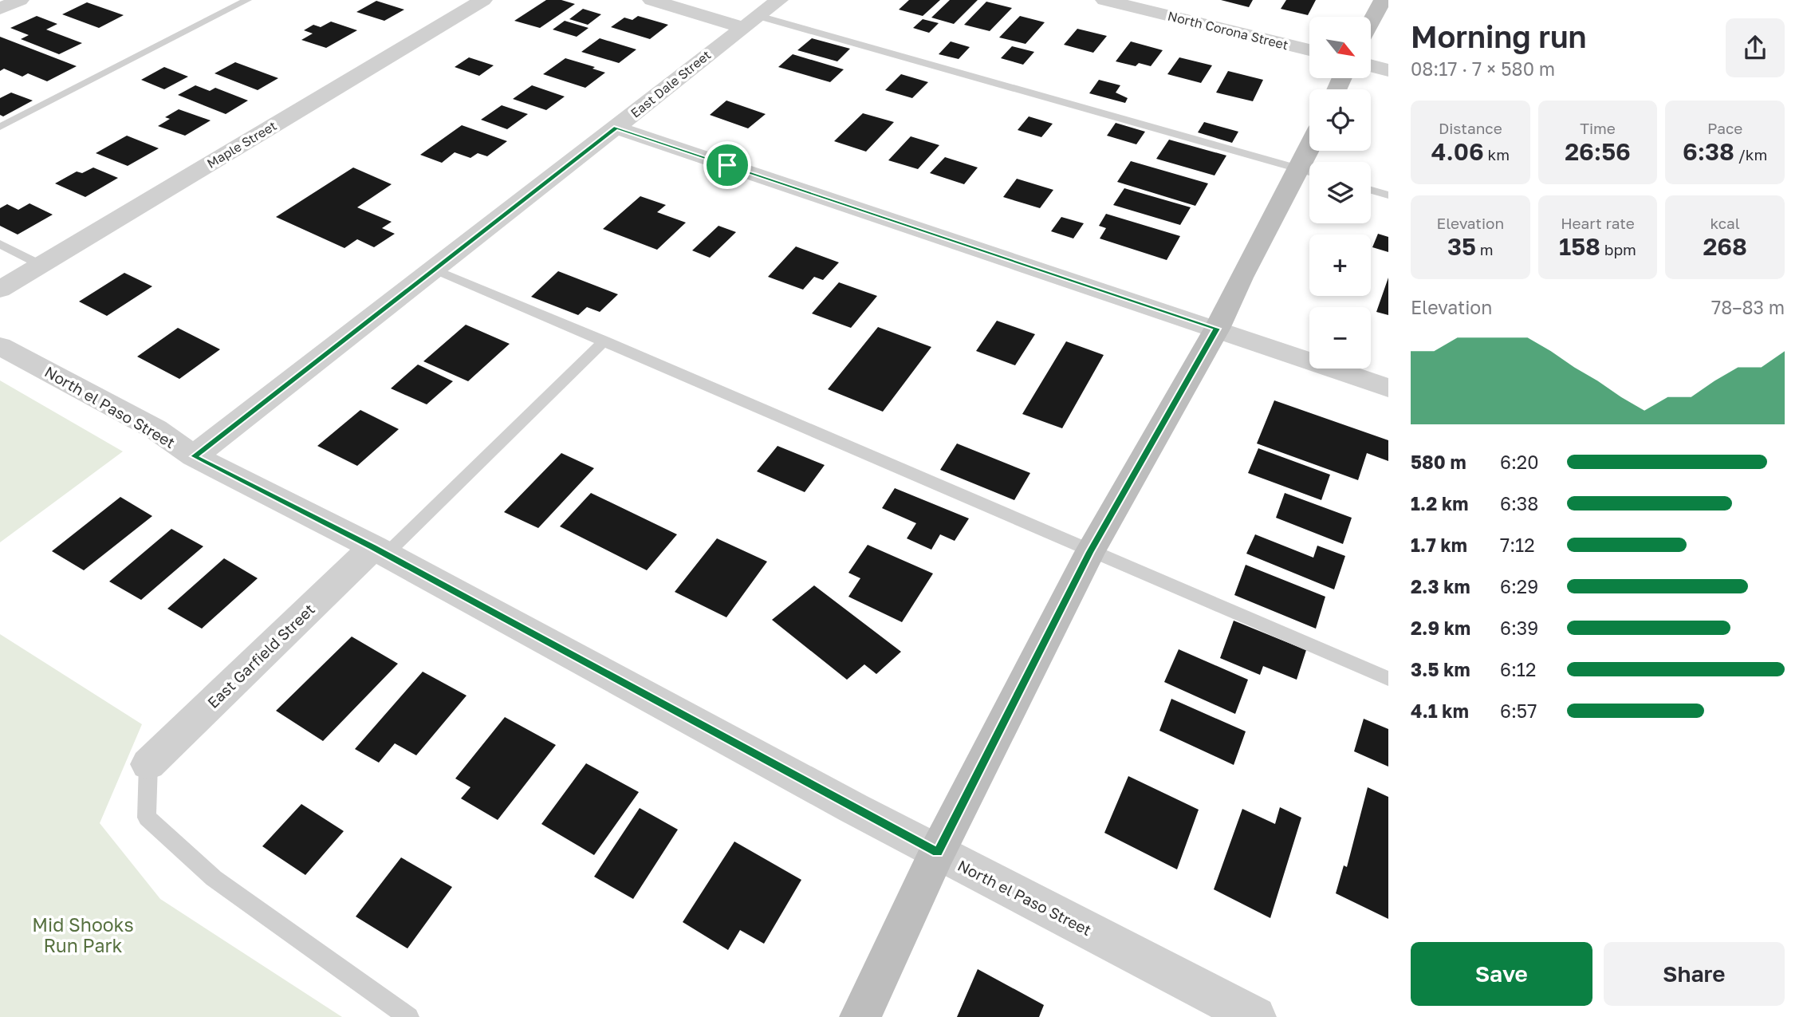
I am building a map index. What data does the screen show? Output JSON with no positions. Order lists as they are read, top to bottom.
{
  "streets": {
    "street": [
      "North Corona Street",
      "East Dale Street",
      "Maple Street",
      "North el Paso Street",
      "East Garfield Street"
    ]
  },
  "crossings": [
    ["East Dale Street", "North el Paso Street"],
    ["North el Paso Street", "East Garfield Street"]
  ],
  "parks": ["Mid Shooks Run Park"],
  "north": "bottom right",
  "page": {
    "heading": ["Morning run", "08:17 · 7 × 580 m"],
    "map_buttons": ["+", "−"],
    "stats": [
      ["Distance", "4.06 km"],
      ["Time", "26:56"],
      ["Pace", "6:38 /km"],
      ["Elevation", "35 m"],
      ["Heart rate", "158 bpm"],
      ["kcal", "268"]
    ],
    "chart": ["Elevation", "78–83 m"],
    "list": [
      {
        "name": "580 m",
        "note": "6:20"
      },
      {
        "name": "1.2 km",
        "note": "6:38"
      },
      {
        "name": "1.7 km",
        "note": "7:12"
      },
      {
        "name": "2.3 km",
        "note": "6:29"
      },
      {
        "name": "2.9 km",
        "note": "6:39"
      },
      {
        "name": "3.5 km",
        "note": "6:12"
      },
      {
        "name": "4.1 km",
        "note": "6:57"
      }
    ],
    "buttons": ["Save", "Share"]
  }
}
